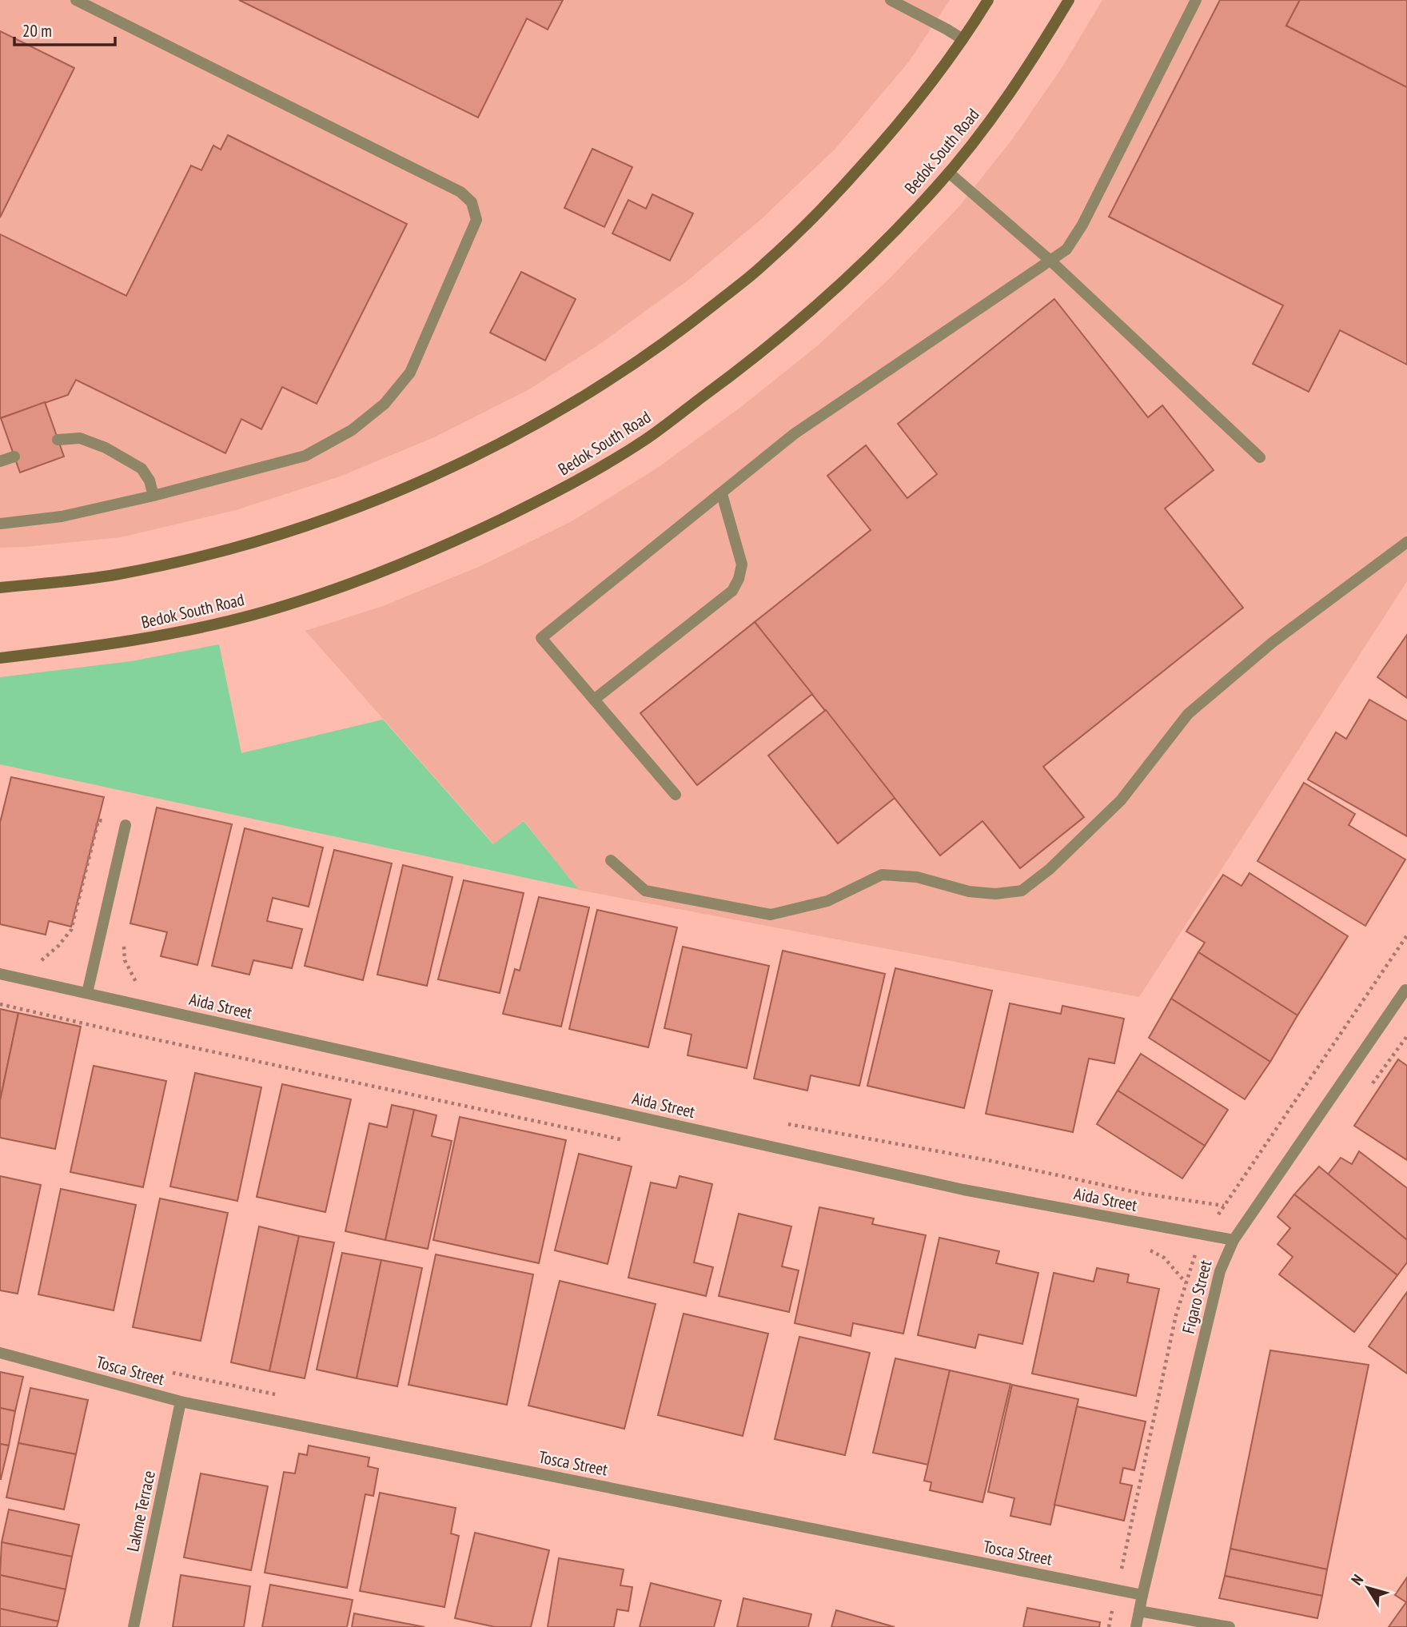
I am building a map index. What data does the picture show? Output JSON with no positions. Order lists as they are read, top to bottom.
{
  "streets": {
    "main road": ["Bedok South Road"],
    "street": [
      "Aida Street",
      "Figaro Street",
      "Tosca Street",
      "Lakme Terrace"
    ]
  },
  "crossings": [
    ["Aida Street", "Figaro Street"],
    ["Figaro Street", "Tosca Street"],
    ["Tosca Street", "Lakme Terrace"]
  ],
  "scale_bar": "20 m",
  "north": "top left"
}
